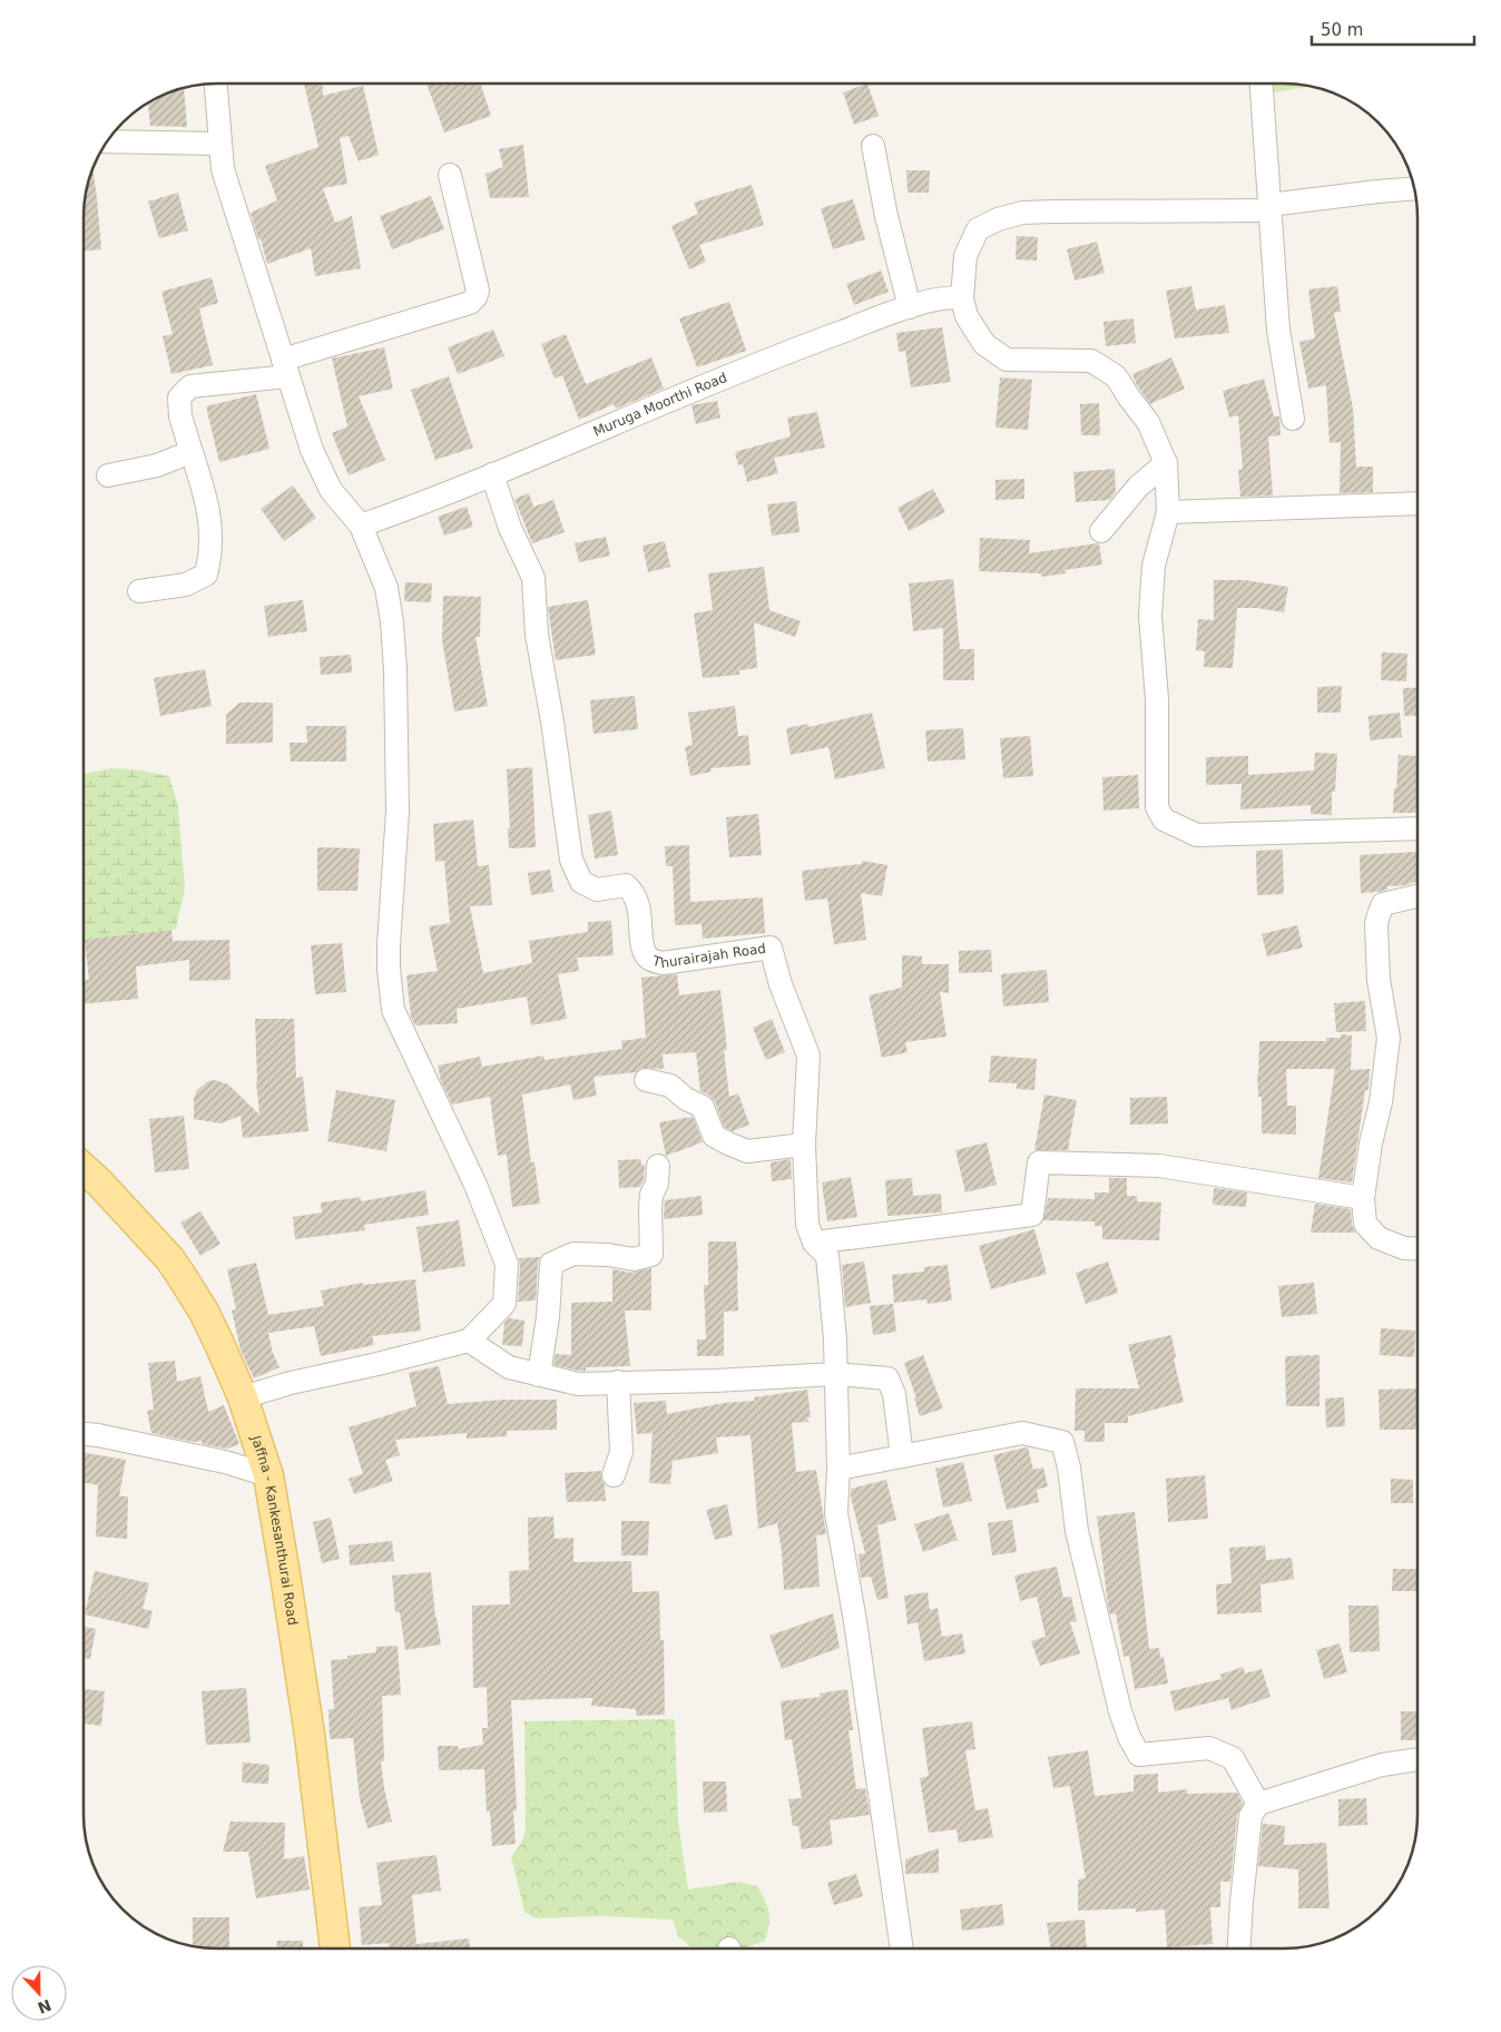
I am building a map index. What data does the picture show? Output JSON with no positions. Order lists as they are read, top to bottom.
{
  "streets": {
    "main road": ["Jaffna - Kankesanthurai Road"],
    "street": ["Muruga Moorthi Road", "Thurairajah Road"]
  },
  "crossings": [
    ["Muruga Moorthi Road", "Thurairajah Road"]
  ],
  "scale_bar": "50 m",
  "north": "bottom"
}
